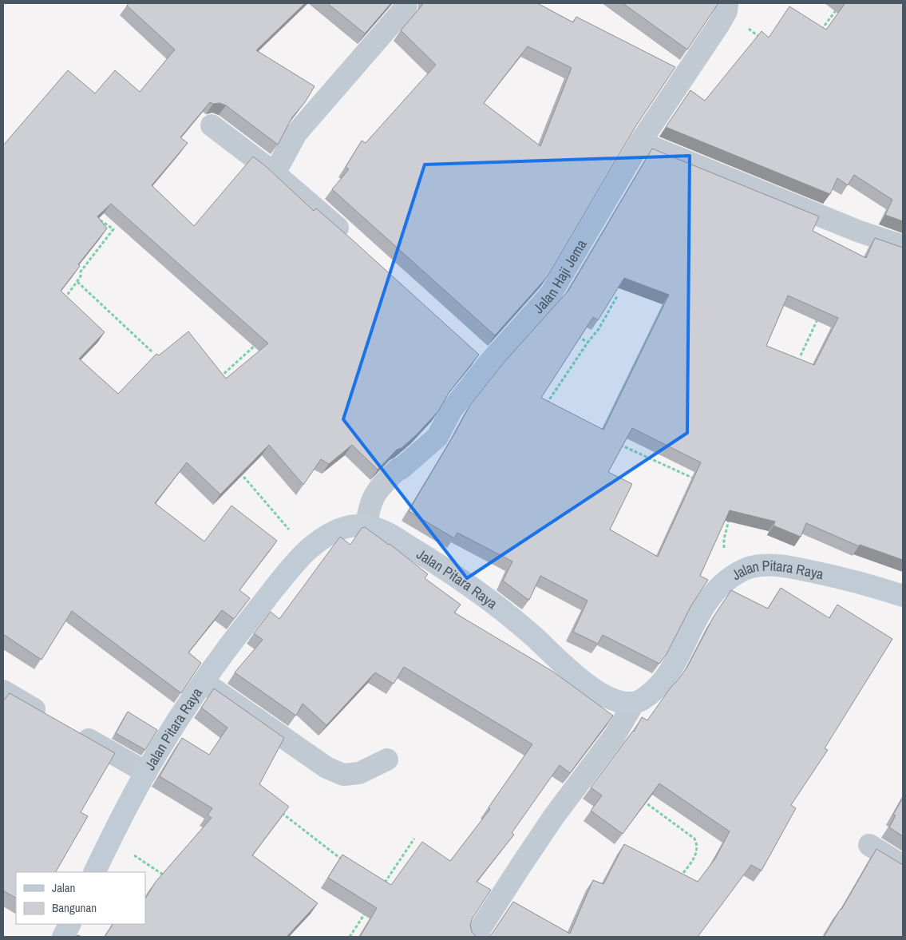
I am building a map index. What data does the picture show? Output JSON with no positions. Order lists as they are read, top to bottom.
{
  "streets": {
    "main road": ["Jalan Pitara Raya"],
    "street": ["Jalan Haji Jema"]
  },
  "crossings": [
    ["Jalan Haji Jema", "Jalan Pitara Raya"]
  ],
  "legend": ["Jalan", "Bangunan"]
}
